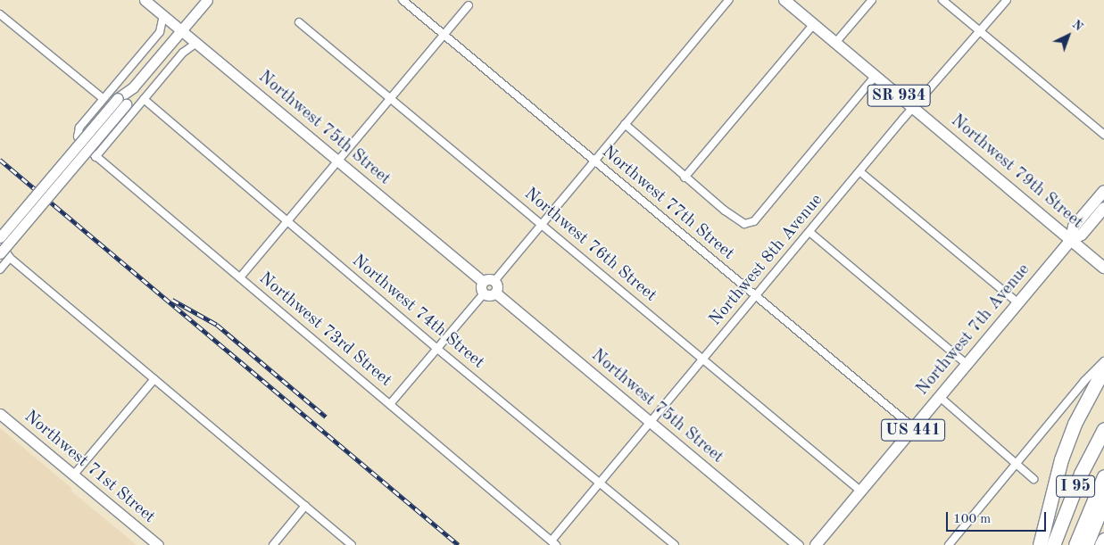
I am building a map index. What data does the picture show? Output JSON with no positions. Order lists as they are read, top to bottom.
{
  "streets": {
    "highway": ["I 95"],
    "main road": [
      "SR 934",
      "Northwest 79th Street",
      "Northwest 7th Avenue",
      "US 441"
    ],
    "street": [
      "Northwest 75th Street",
      "Northwest 77th Street",
      "Northwest 76th Street",
      "Northwest 8th Avenue",
      "Northwest 74th Street",
      "Northwest 73rd Street",
      "Northwest 71st Street"
    ]
  },
  "crossings": [
    ["Northwest 75th Street", "Northwest 8th Avenue"],
    ["Northwest 79th Street", "Northwest 8th Avenue"],
    ["Northwest 79th Street", "Northwest 7th Avenue"],
    ["Northwest 77th Street", "Northwest 8th Avenue"],
    ["Northwest 77th Street", "Northwest 7th Avenue"],
    ["Northwest 76th Street", "Northwest 8th Avenue"],
    ["Northwest 76th Street", "Northwest 7th Avenue"],
    ["Northwest 8th Avenue", "Northwest 74th Street"],
    ["Northwest 8th Avenue", "Northwest 73rd Street"]
  ],
  "scale_bar": "100 m",
  "north": "top right"
}
